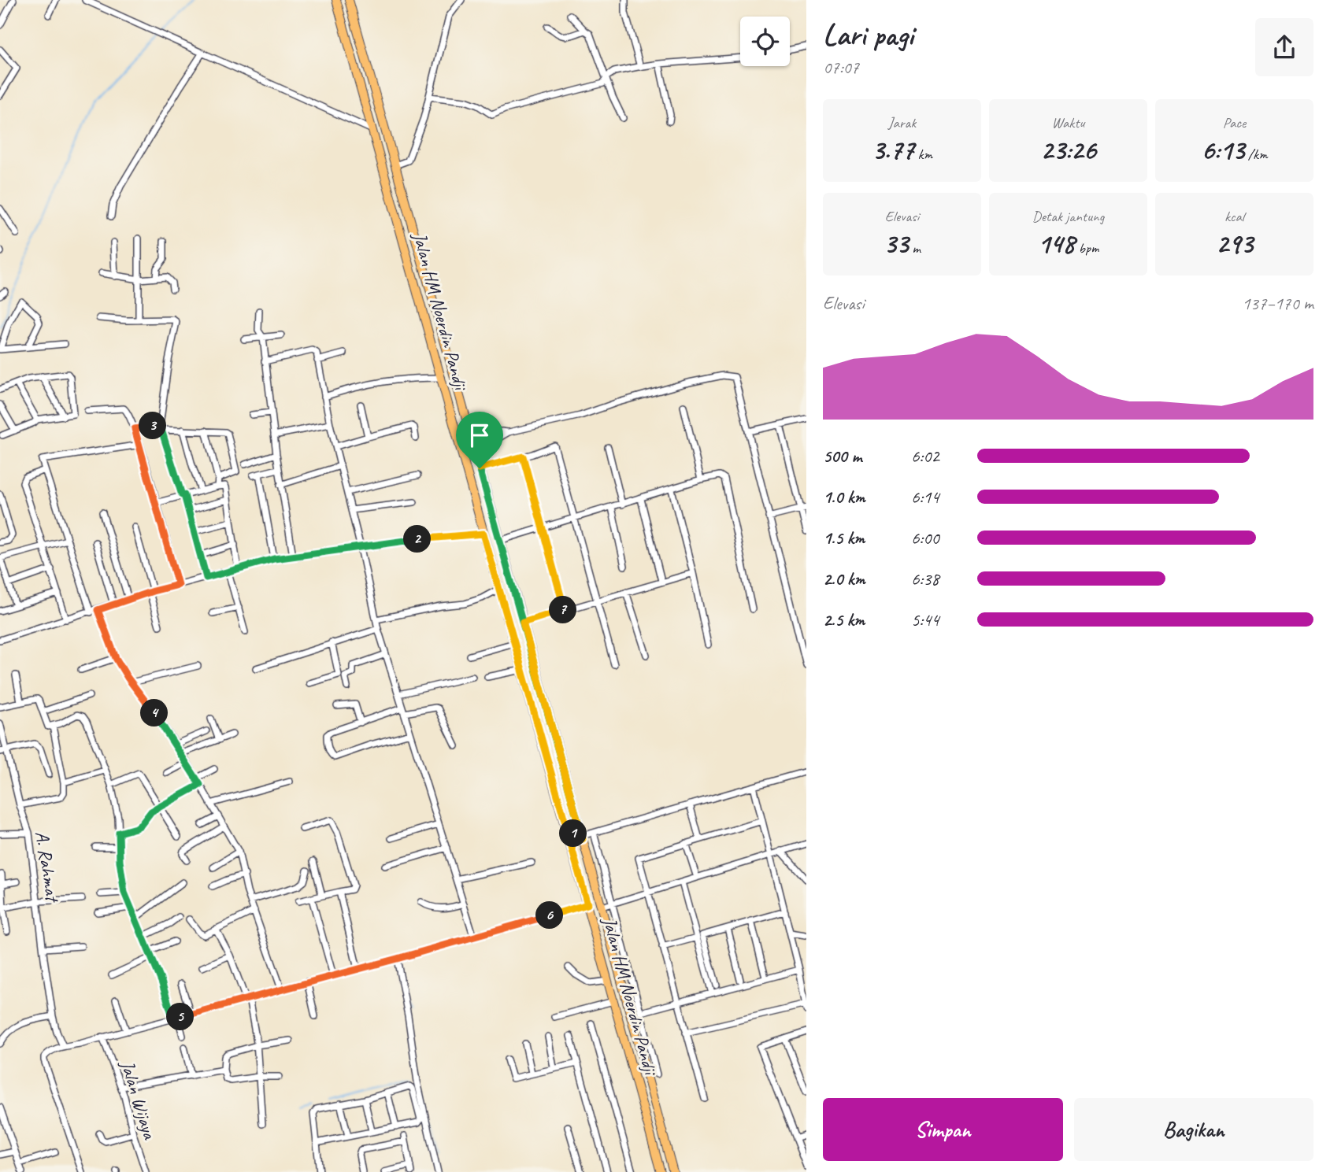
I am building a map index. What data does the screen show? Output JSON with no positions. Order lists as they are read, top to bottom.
{
  "streets": {
    "main road": ["Jalan HM Noerdin Pandji"],
    "street": ["A. Rahmat", "Jalan Wijaya"]
  },
  "page": {
    "heading": ["Lari pagi", "07:07"],
    "stats": [
      ["Jarak", "3.77 km"],
      ["Waktu", "23:26"],
      ["Pace", "6:13 /km"],
      ["Elevasi", "33 m"],
      ["Detak jantung", "148 bpm"],
      ["kcal", "293"]
    ],
    "chart": ["Elevasi", "137–170 m"],
    "pins": [
      "3",
      "2",
      "7",
      "4",
      "1",
      "6",
      "5"
    ],
    "list": [
      {
        "name": "500 m",
        "note": "6:02"
      },
      {
        "name": "1.0 km",
        "note": "6:14"
      },
      {
        "name": "1.5 km",
        "note": "6:00"
      },
      {
        "name": "2.0 km",
        "note": "6:38"
      },
      {
        "name": "2.5 km",
        "note": "5:44"
      }
    ],
    "buttons": ["Simpan", "Bagikan"]
  }
}
